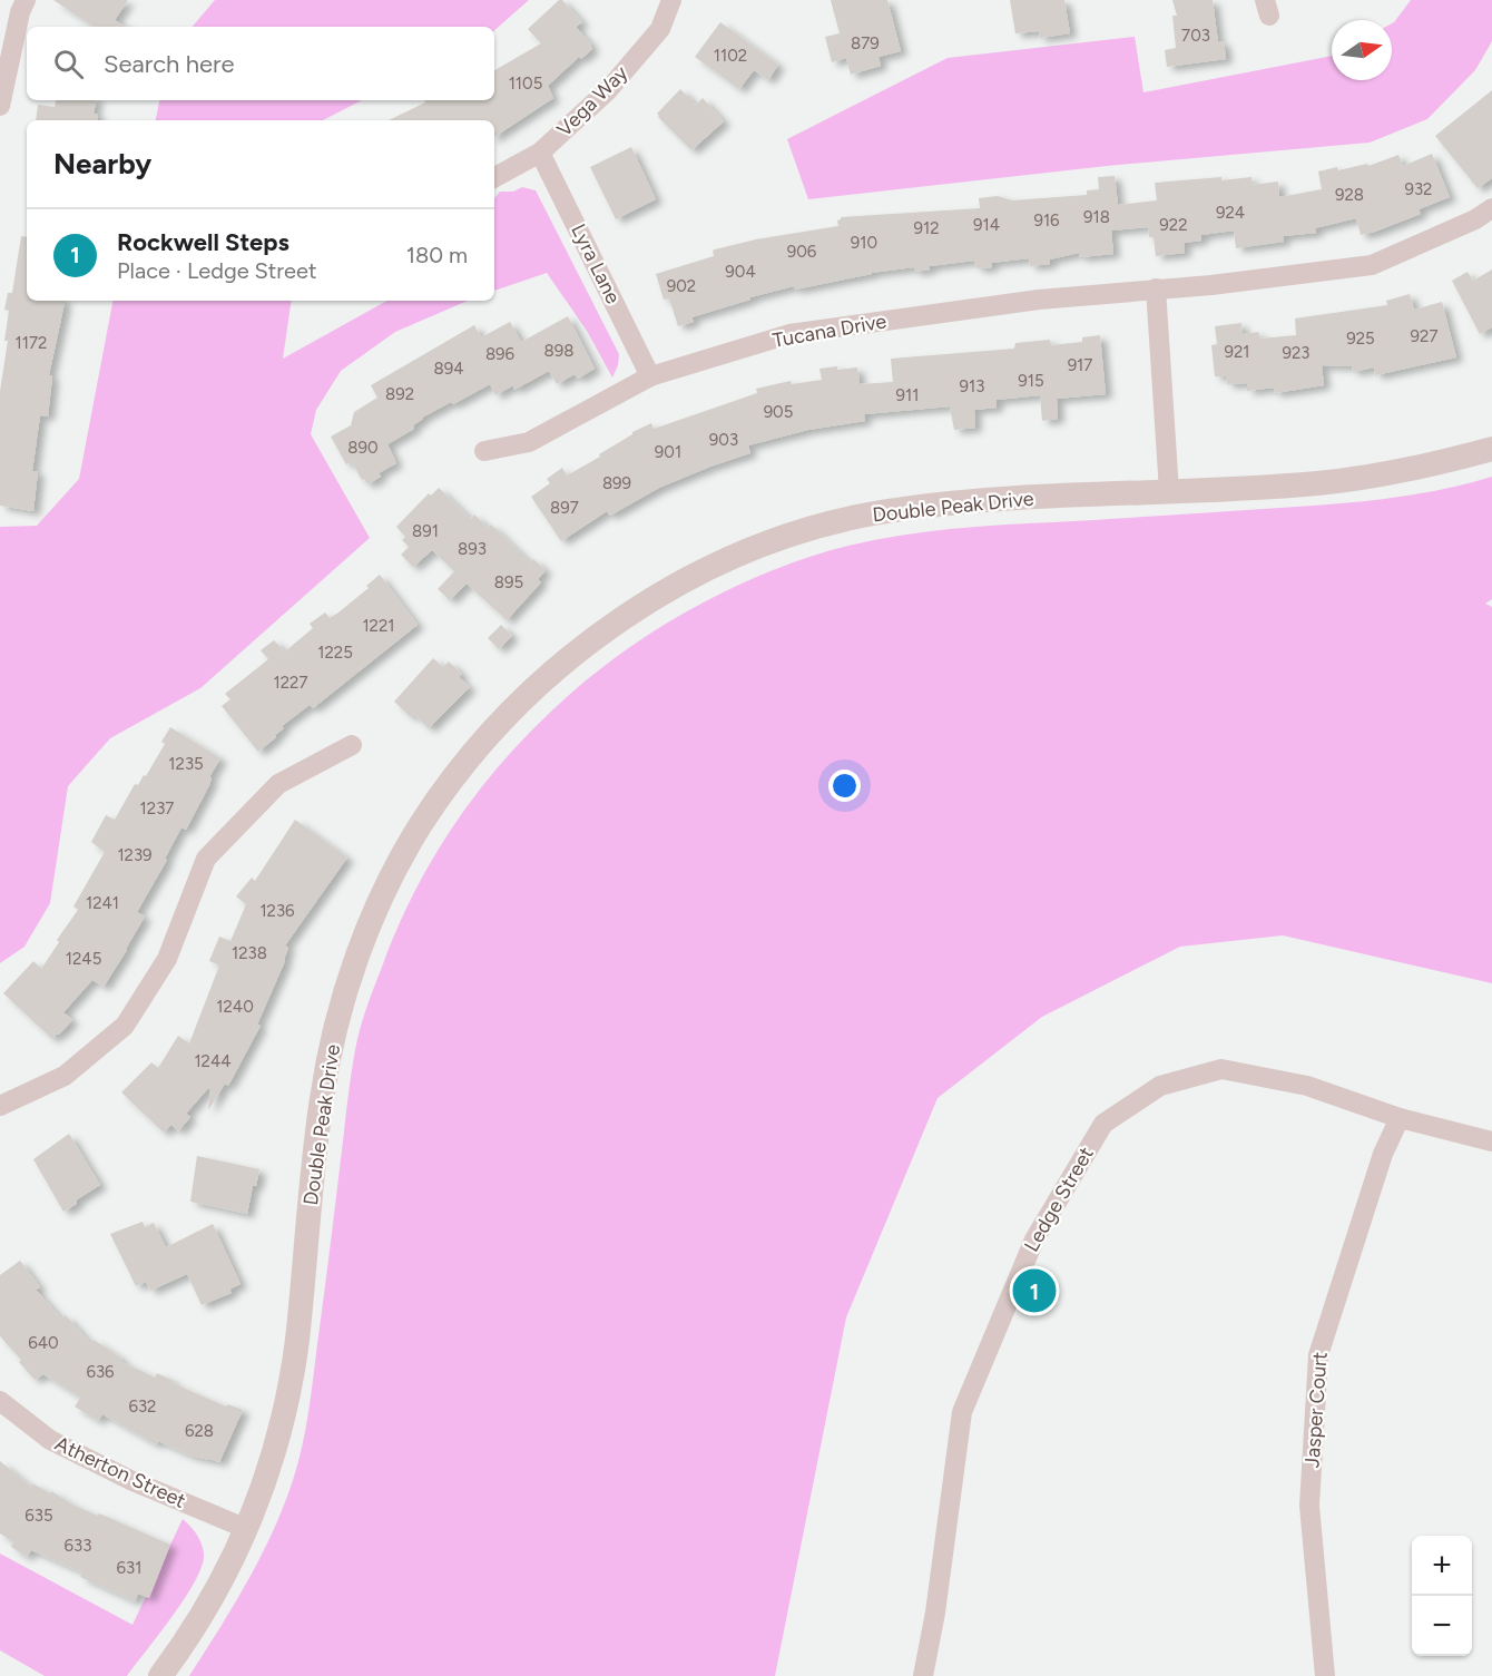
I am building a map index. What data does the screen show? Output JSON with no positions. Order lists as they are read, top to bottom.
{
  "streets": {
    "street": [
      "Vega Way",
      "Lyra Lane",
      "Tucana Drive",
      "Double Peak Drive",
      "Ledge Street",
      "Jasper Court",
      "Atherton Street"
    ]
  },
  "crossings": [
    ["Vega Way", "Lyra Lane"],
    ["Lyra Lane", "Tucana Drive"],
    ["Double Peak Drive", "Atherton Street"],
    ["Ledge Street", "Jasper Court"]
  ],
  "house_numbers": [
    "703",
    "879",
    "1102",
    "1105",
    "932",
    "928",
    "924",
    "918",
    "916",
    "914",
    "922",
    "912",
    "910",
    "906",
    "904",
    "902",
    "927",
    "925",
    "1172",
    "898",
    "921",
    "923",
    "896",
    "917",
    "894",
    "915",
    "913",
    "892",
    "911",
    "905",
    "903",
    "890",
    "901",
    "899",
    "897",
    "891",
    "893",
    "895",
    "1221",
    "1225",
    "1227",
    "1235",
    "1237",
    "1239",
    "1241",
    "1236",
    "1238",
    "1245",
    "1240",
    "1244",
    "640",
    "636",
    "632",
    "628",
    "635",
    "633",
    "631"
  ],
  "north": "right",
  "page": {
    "search": "Search here",
    "heading": "Nearby",
    "list": [
      {
        "mark": "1",
        "name": "Rockwell Steps",
        "note": "Place · Ledge Street",
        "value": "180 m"
      }
    ],
    "pins": "1",
    "map_buttons": ["+", "−"]
  }
}
